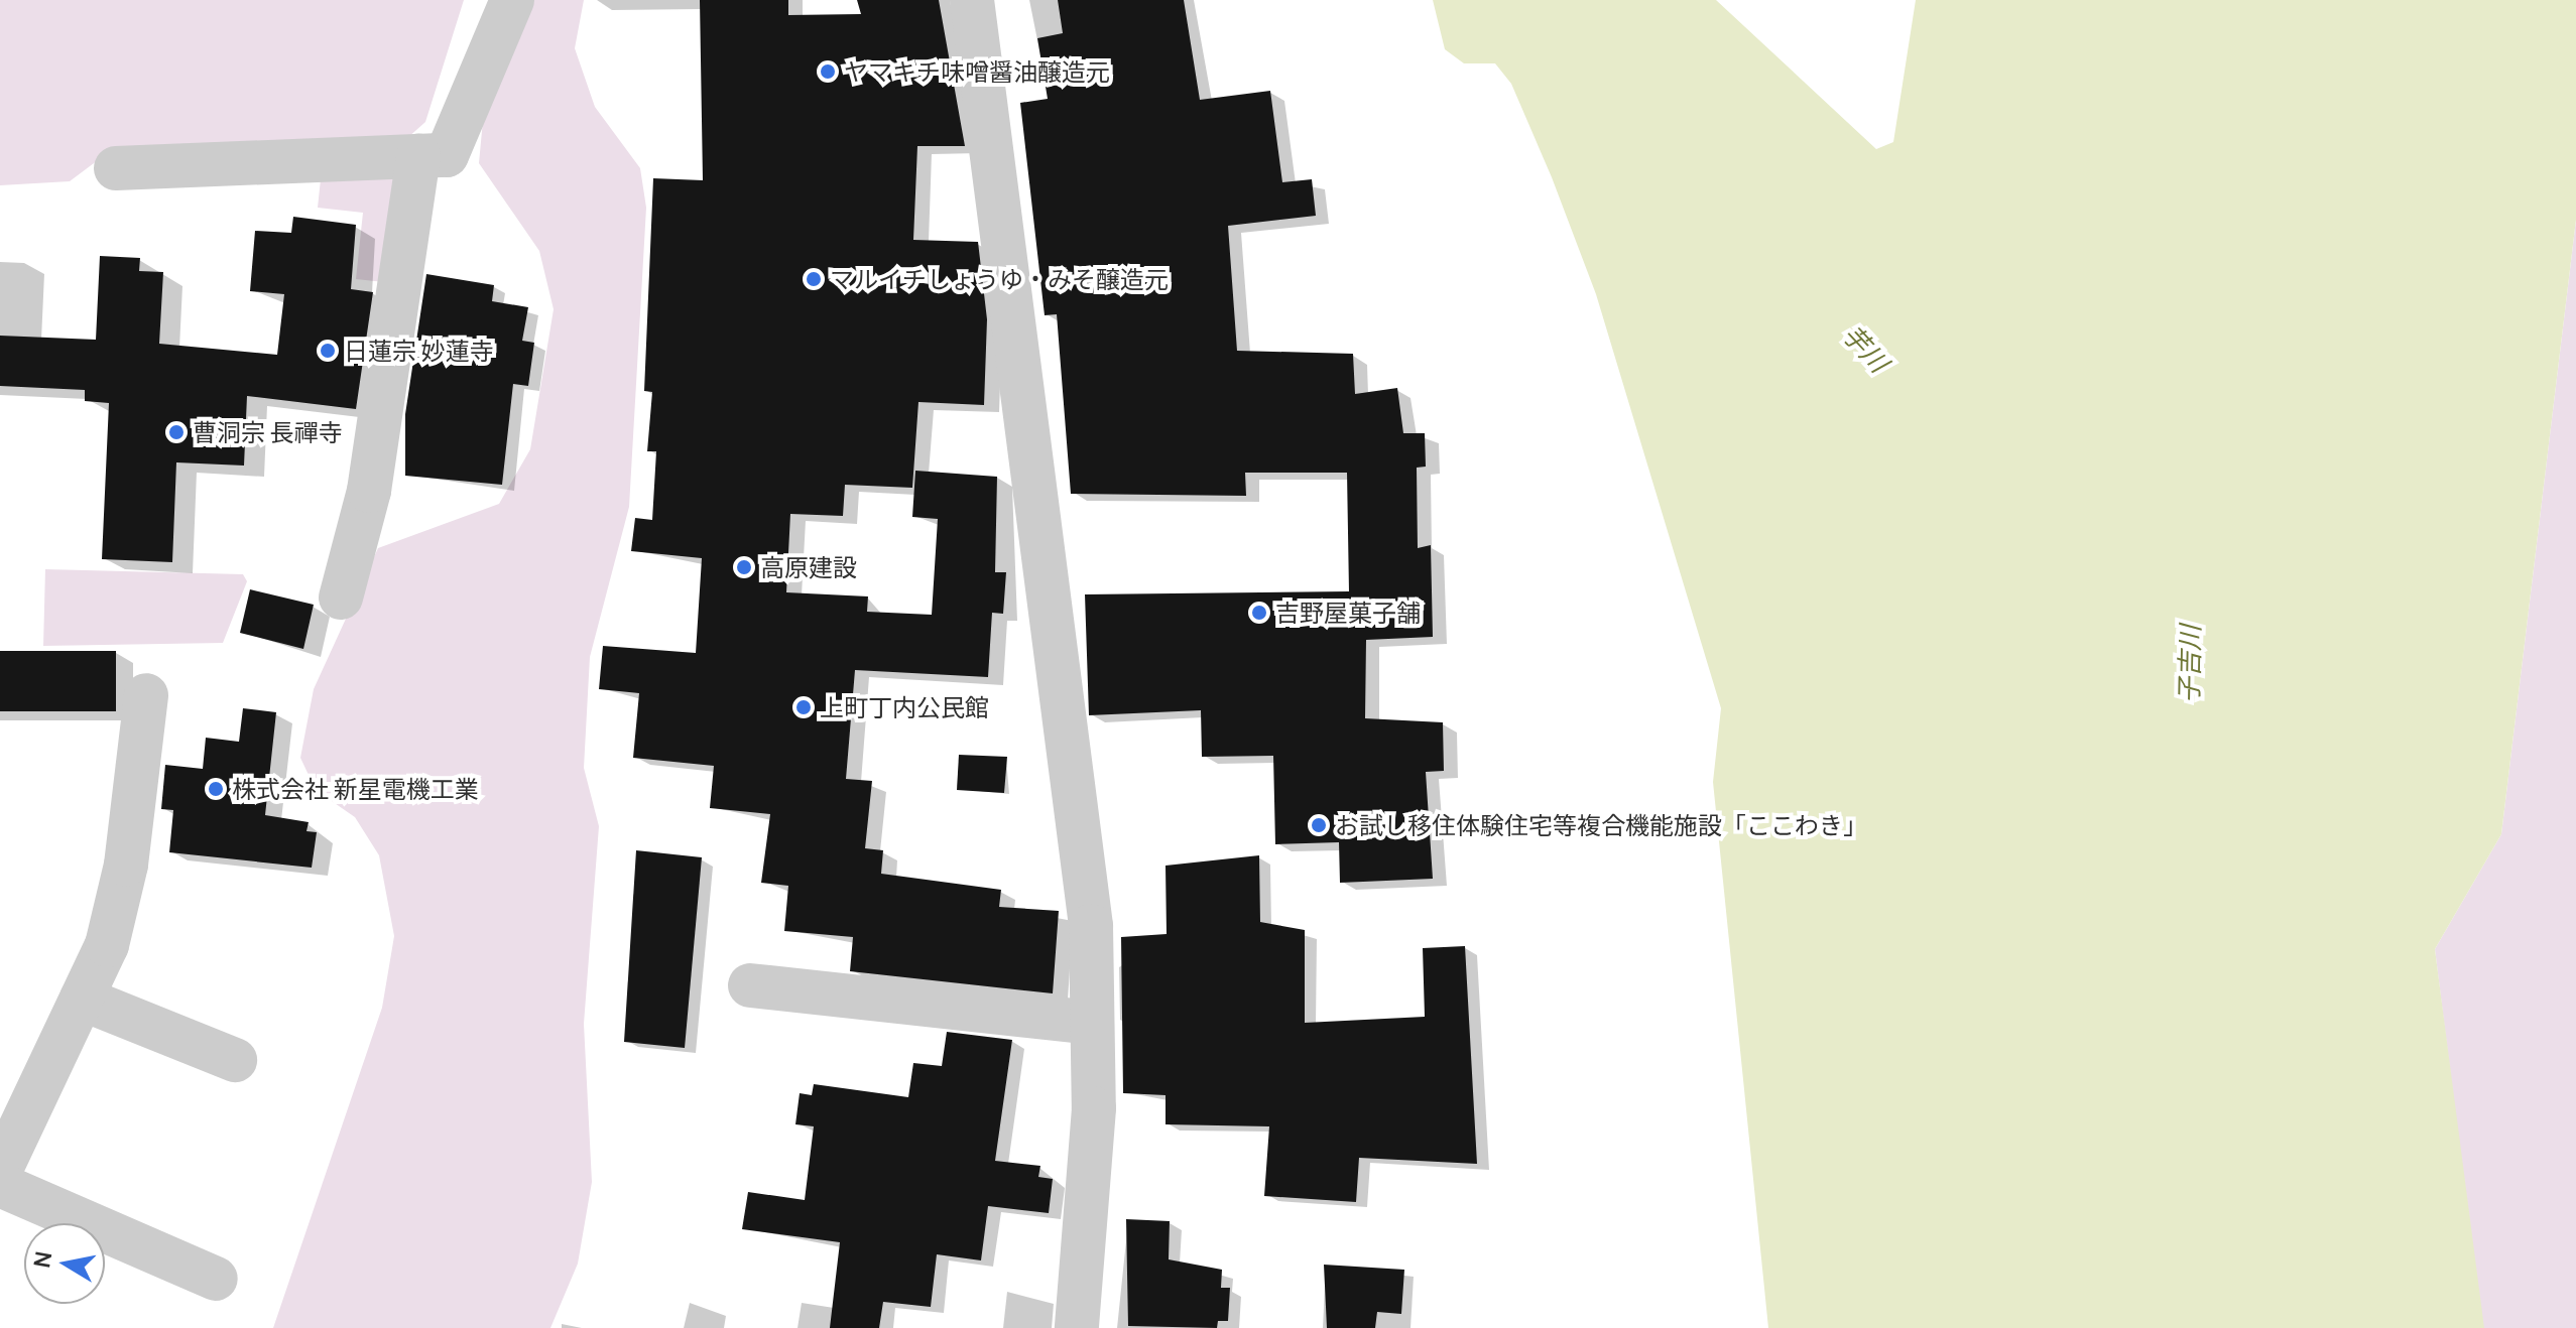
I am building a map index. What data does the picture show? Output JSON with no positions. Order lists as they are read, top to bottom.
{
  "water": ["芋川", "子吉川"],
  "places": [
    "ヤマキチ味噌醤油醸造元",
    "マルイチしょうゆ・みそ醸造元",
    "日蓮宗 妙蓮寺",
    "曹洞宗 長禪寺",
    "高原建設",
    "吉野屋菓子舗",
    "上町丁内公民館",
    "株式会社 新星電機工業",
    "お試し移住体験住宅等複合機能施設「ここわき」"
  ],
  "north": "left"
}
